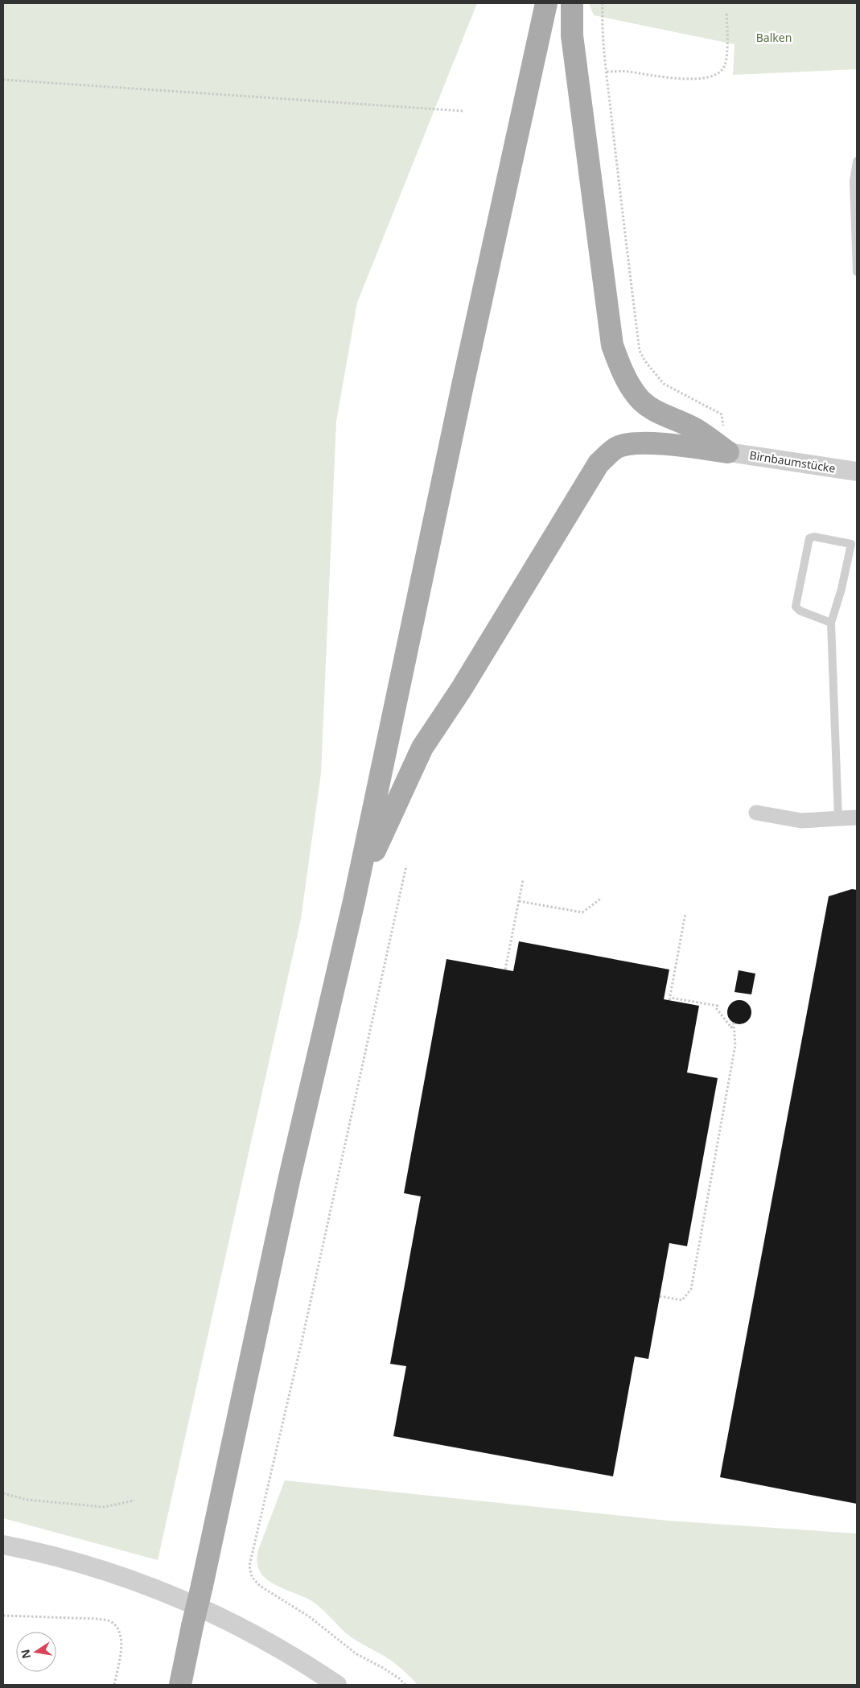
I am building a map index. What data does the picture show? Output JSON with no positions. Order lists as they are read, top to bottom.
{
  "streets": {
    "street": ["Birnbaumstücke"]
  },
  "parks": ["Balken"],
  "north": "left"
}
